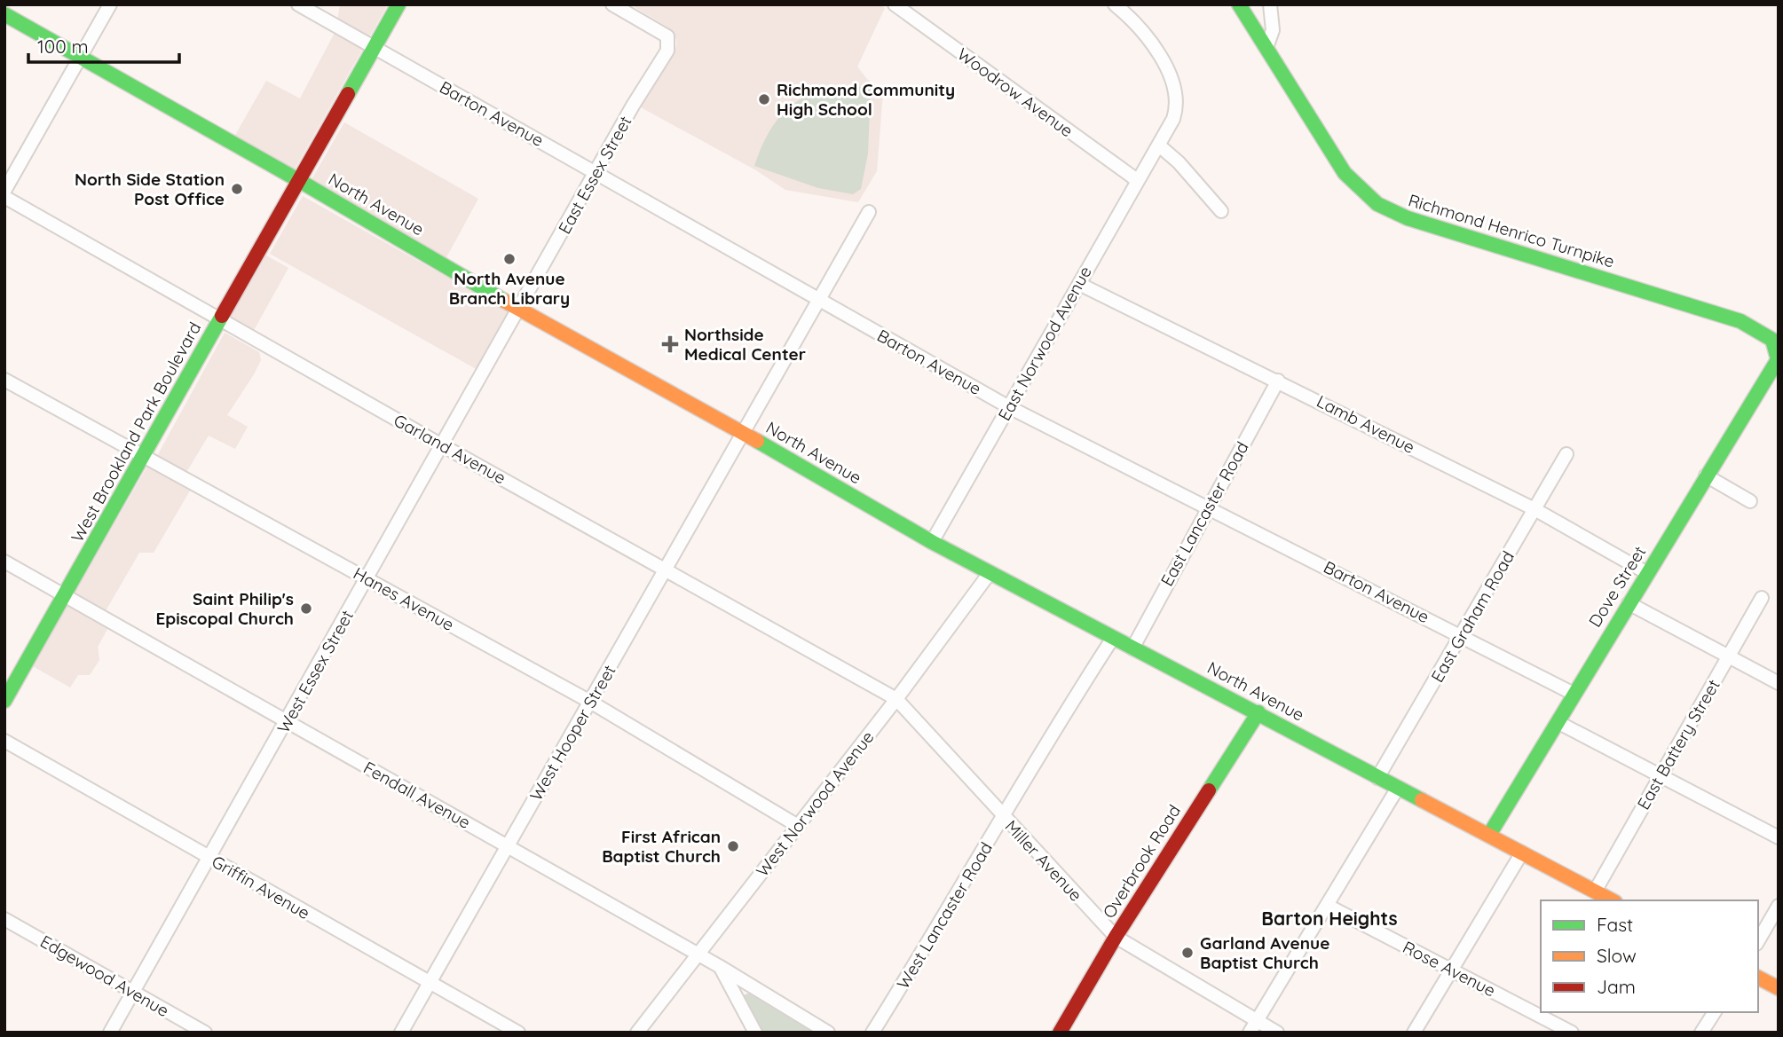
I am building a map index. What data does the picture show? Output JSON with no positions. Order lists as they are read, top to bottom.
{
  "streets": {
    "street": [
      "Woodrow Avenue",
      "Barton Avenue",
      "East Essex Street",
      "North Avenue",
      "Richmond Henrico Turnpike",
      "East Norwood Avenue",
      "Lamb Avenue",
      "West Brookland Park Boulevard",
      "Garland Avenue",
      "East Lancaster Road",
      "Dove Street",
      "Hanes Avenue",
      "East Graham Road",
      "West Essex Street",
      "West Hooper Street",
      "East Battery Street",
      "Fendall Avenue",
      "West Norwood Avenue",
      "Miller Avenue",
      "Overbrook Road",
      "Griffin Avenue",
      "West Lancaster Road",
      "Rose Avenue",
      "Edgewood Avenue"
    ]
  },
  "crossings": [
    ["Woodrow Avenue", "East Norwood Avenue"],
    ["Barton Avenue", "East Essex Street"],
    ["Barton Avenue", "East Norwood Avenue"],
    ["Barton Avenue", "West Brookland Park Boulevard"],
    ["Barton Avenue", "East Lancaster Road"],
    ["Barton Avenue", "Dove Street"],
    ["Barton Avenue", "East Graham Road"],
    ["Barton Avenue", "West Hooper Street"],
    ["East Essex Street", "North Avenue"],
    ["East Essex Street", "West Essex Street"],
    ["North Avenue", "East Norwood Avenue"],
    ["North Avenue", "West Brookland Park Boulevard"],
    ["North Avenue", "East Lancaster Road"],
    ["North Avenue", "Dove Street"],
    ["North Avenue", "East Graham Road"],
    ["North Avenue", "West Essex Street"],
    ["North Avenue", "West Hooper Street"],
    ["North Avenue", "East Battery Street"],
    ["North Avenue", "West Norwood Avenue"],
    ["North Avenue", "Overbrook Road"],
    ["North Avenue", "West Lancaster Road"],
    ["Richmond Henrico Turnpike", "Dove Street"],
    ["East Norwood Avenue", "Lamb Avenue"],
    ["Lamb Avenue", "East Lancaster Road"],
    ["Lamb Avenue", "Dove Street"],
    ["Lamb Avenue", "East Graham Road"],
    ["West Brookland Park Boulevard", "Garland Avenue"],
    ["West Brookland Park Boulevard", "Hanes Avenue"],
    ["West Brookland Park Boulevard", "Fendall Avenue"],
    ["Garland Avenue", "West Essex Street"],
    ["Garland Avenue", "West Hooper Street"],
    ["Garland Avenue", "West Norwood Avenue"],
    ["Garland Avenue", "Miller Avenue"],
    ["Hanes Avenue", "West Essex Street"],
    ["Hanes Avenue", "West Hooper Street"],
    ["Hanes Avenue", "West Norwood Avenue"],
    ["West Essex Street", "Fendall Avenue"],
    ["West Essex Street", "Griffin Avenue"],
    ["West Essex Street", "Edgewood Avenue"],
    ["West Hooper Street", "Fendall Avenue"],
    ["West Hooper Street", "Griffin Avenue"],
    ["Fendall Avenue", "West Norwood Avenue"],
    ["West Norwood Avenue", "Miller Avenue"],
    ["Miller Avenue", "Overbrook Road"],
    ["Miller Avenue", "West Lancaster Road"]
  ],
  "districts": ["Barton Heights"],
  "places": {
    "other": [
      "Richmond Community High School",
      "North Side Station Post Office",
      "North Avenue Branch Library",
      "Saint Philip's Episcopal Church",
      "First African Baptist Church",
      "Garland Avenue Baptist Church"
    ],
    "health": ["Northside Medical Center"]
  },
  "legend": ["Fast", "Slow", "Jam"],
  "scale_bar": "100 m"
}
